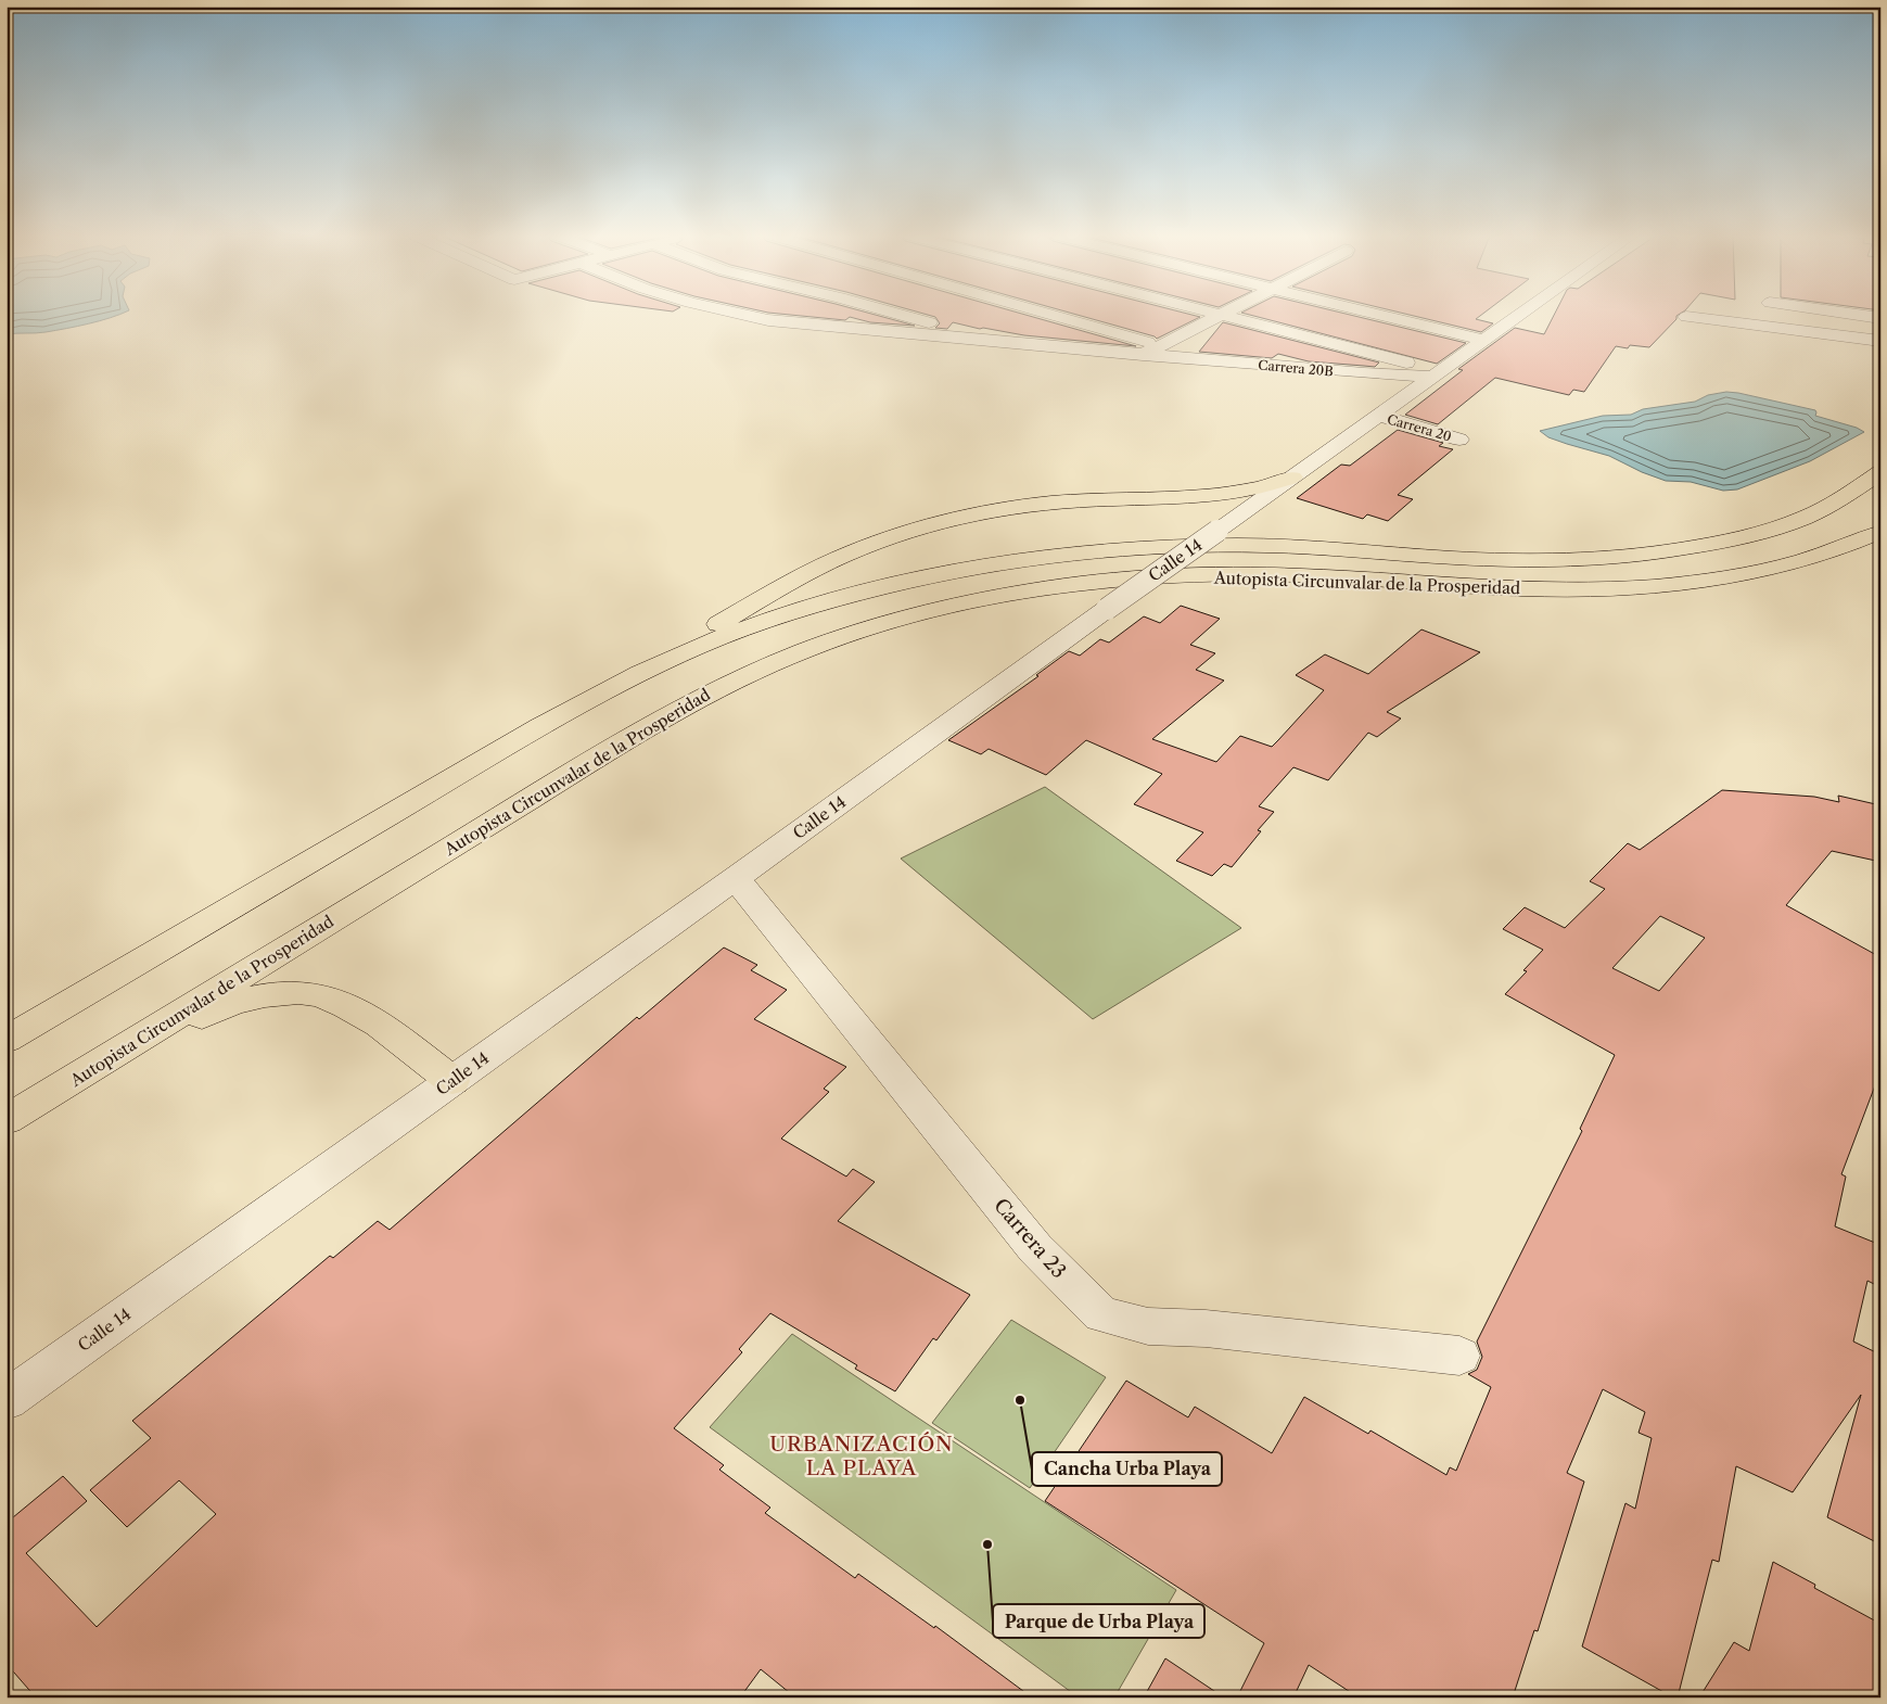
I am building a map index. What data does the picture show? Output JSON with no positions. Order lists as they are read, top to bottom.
{
  "streets": {
    "highway": ["Autopista Circunvalar de la Prosperidad"],
    "street": [
      "Carrera 20B",
      "Carrera 20",
      "Calle 14",
      "Carrera 23"
    ]
  },
  "crossings": [
    ["Carrera 20B", "Calle 14"],
    ["Carrera 20", "Calle 14"],
    ["Calle 14", "Carrera 23"]
  ],
  "districts": ["URBANIZACIÓN LA PLAYA"],
  "places": ["Cancha Urba Playa", "Parque de Urba Playa"]
}
